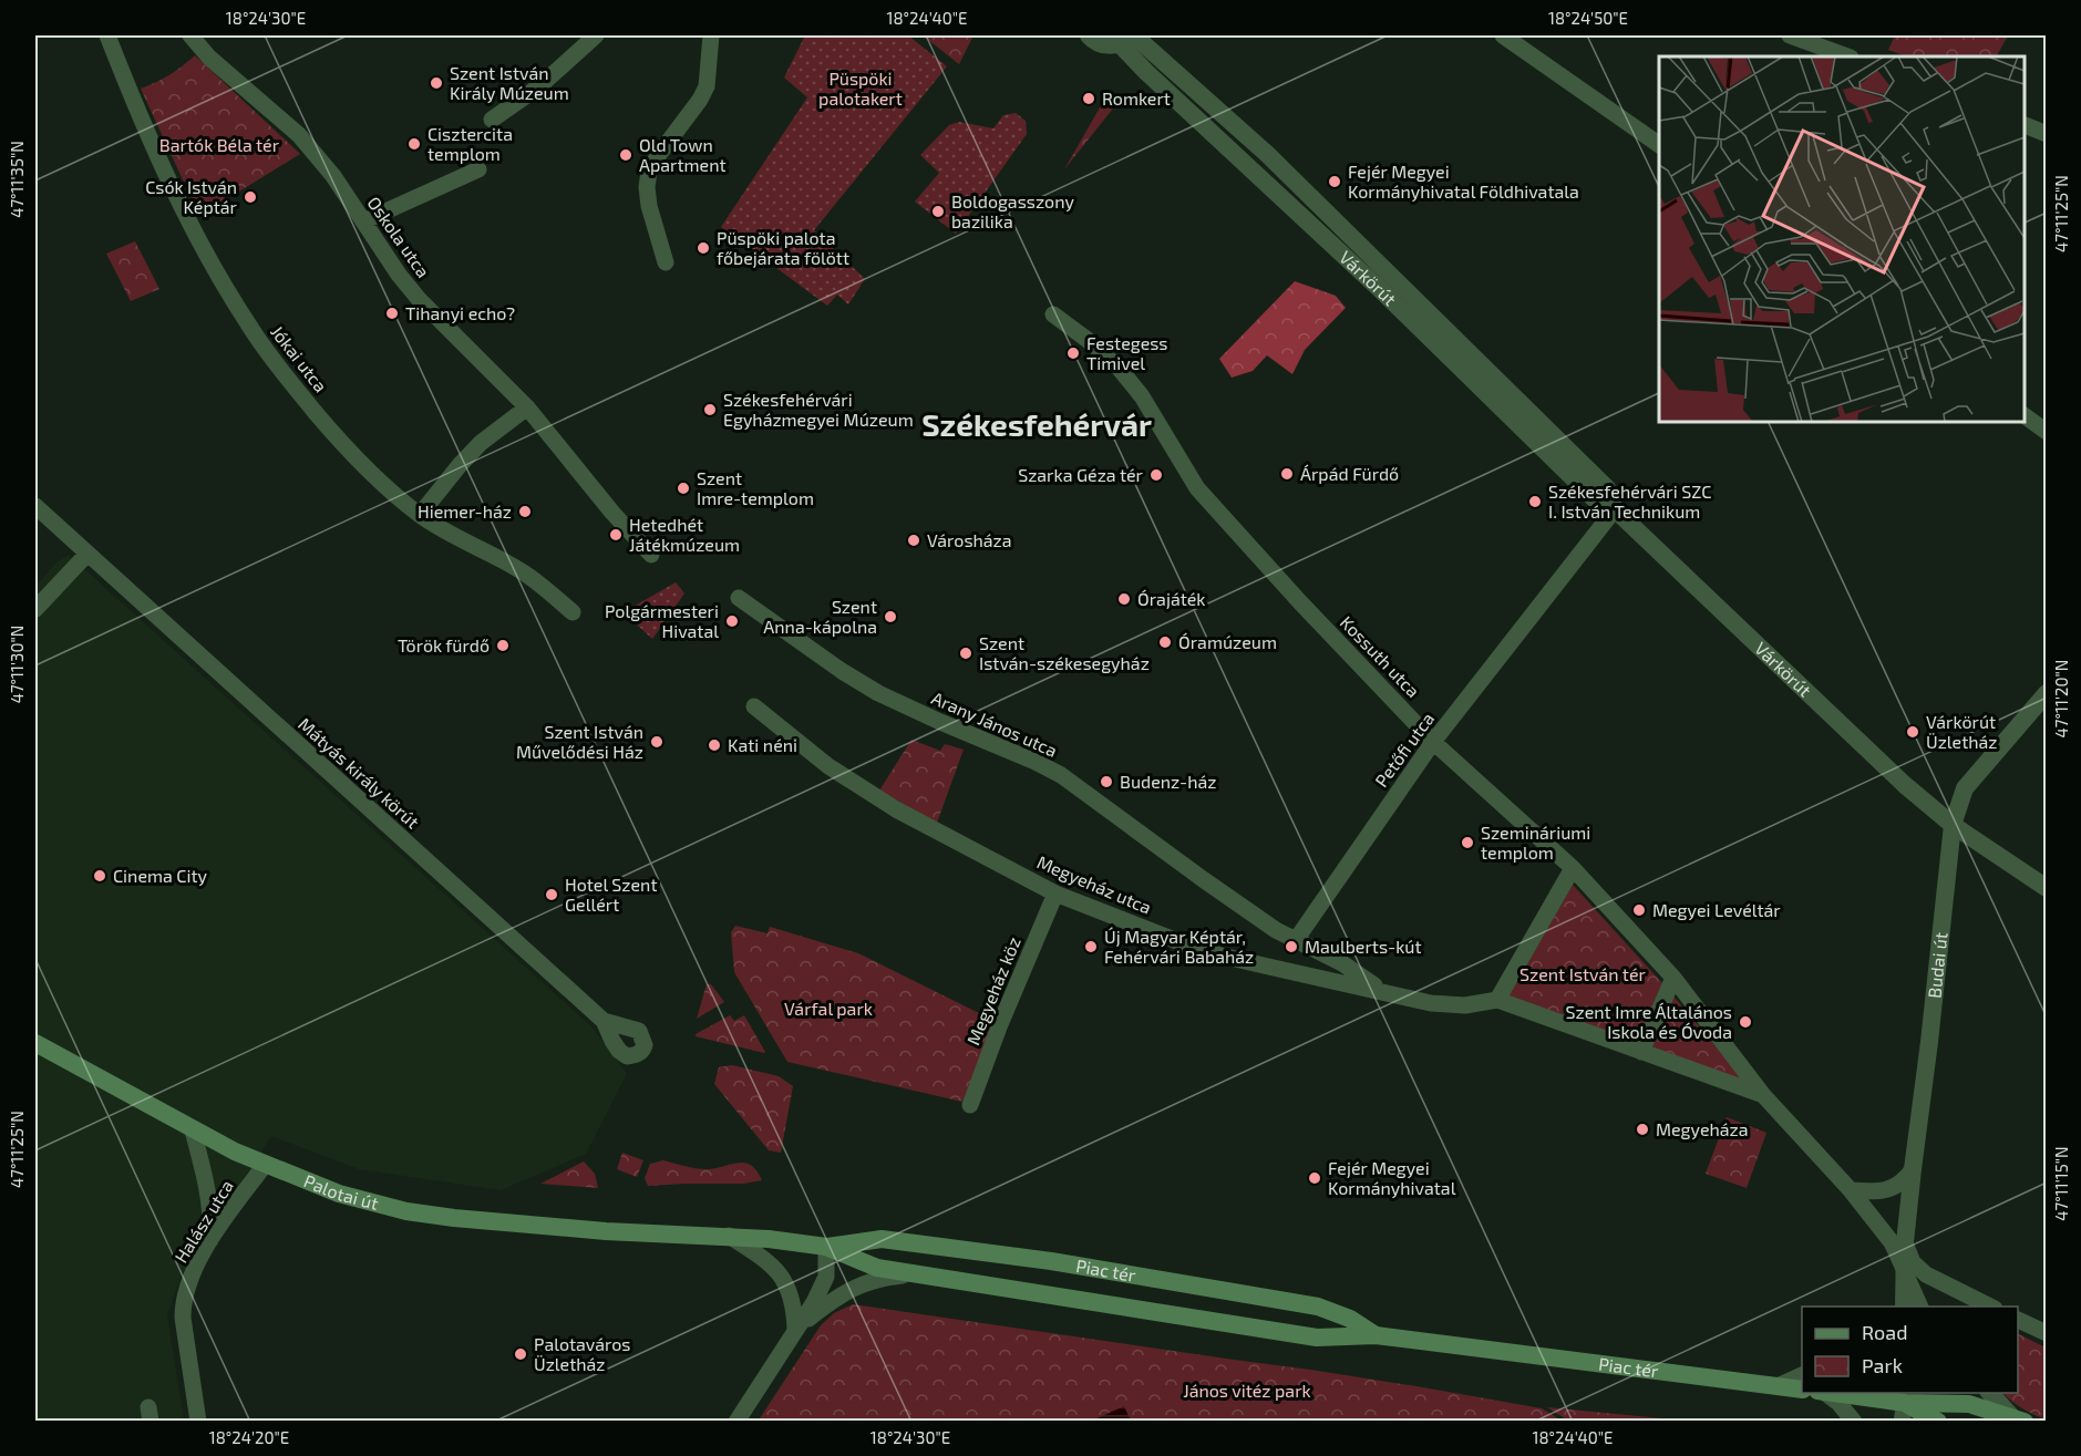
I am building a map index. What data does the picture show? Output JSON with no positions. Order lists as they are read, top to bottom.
{
  "streets": {
    "main road": ["Palotai út", "Piac tér"],
    "street": [
      "Oskola utca",
      "Várkörút",
      "Jókai utca",
      "Kossuth utca",
      "Arany János utca",
      "Petőfi utca",
      "Mátyás király körút",
      "Megyeház utca",
      "Budai út",
      "Megyeház köz",
      "Halász utca"
    ]
  },
  "crossings": [
    ["Várkörút", "Petőfi utca"],
    ["Várkörút", "Budai út"],
    ["Kossuth utca", "Petőfi utca"],
    ["Arany János utca", "Petőfi utca"],
    ["Megyeház utca", "Megyeház köz"],
    ["Palotai út", "Halász utca"],
    ["Palotai út", "Piac tér"]
  ],
  "districts": ["Székesfehérvár"],
  "parks": [
    "Püspöki palotakert",
    "Bartók Béla tér",
    "Szent István tér",
    "Várfal park",
    "János vitéz park"
  ],
  "places": [
    "Szent István Király Múzeum",
    "Romkert",
    "Cisztercita templom",
    "Old Town Apartment",
    "Fejér Megyei Kormányhivatal Földhivatala",
    "Csók István Képtár",
    "Boldogasszony bazilika",
    "Püspöki palota főbejárata fölött",
    "Tihanyi echo?",
    "Festegess Timivel",
    "Székesfehérvári Egyházmegyei Múzeum",
    "Árpád Fürdő",
    "Szarka Géza tér",
    "Szent Imre-templom",
    "Székesfehérvári SZC I. István Technikum",
    "Hiemer-ház",
    "Hetedhét Játékmúzeum",
    "Városháza",
    "Órajáték",
    "Szent Anna-kápolna",
    "Polgármesteri Hivatal",
    "Óramúzeum",
    "Török fürdő",
    "Szent István-székesegyház",
    "Várkörút Üzletház",
    "Szent István Művelődési Ház",
    "Kati néni",
    "Budenz-ház",
    "Szemináriumi templom",
    "Cinema City",
    "Hotel Szent Gellért",
    "Megyei Levéltár",
    "Új Magyar Képtár, Fehérvári Babaház",
    "Maulberts-kút",
    "Szent Imre Általános Iskola és Óvoda",
    "Megyeháza",
    "Fejér Megyei Kormányhivatal",
    "Palotaváros Üzletház"
  ],
  "legend": ["Road", "Park"],
  "coordinates": [
    "18°24'30\"E",
    "18°24'40\"E",
    "18°24'50\"E",
    "47°11'35\"N",
    "47°11'25\"N",
    "47°11'30\"N",
    "47°11'20\"N",
    "47°11'15\"N",
    "18°24'20\"E"
  ]
}
